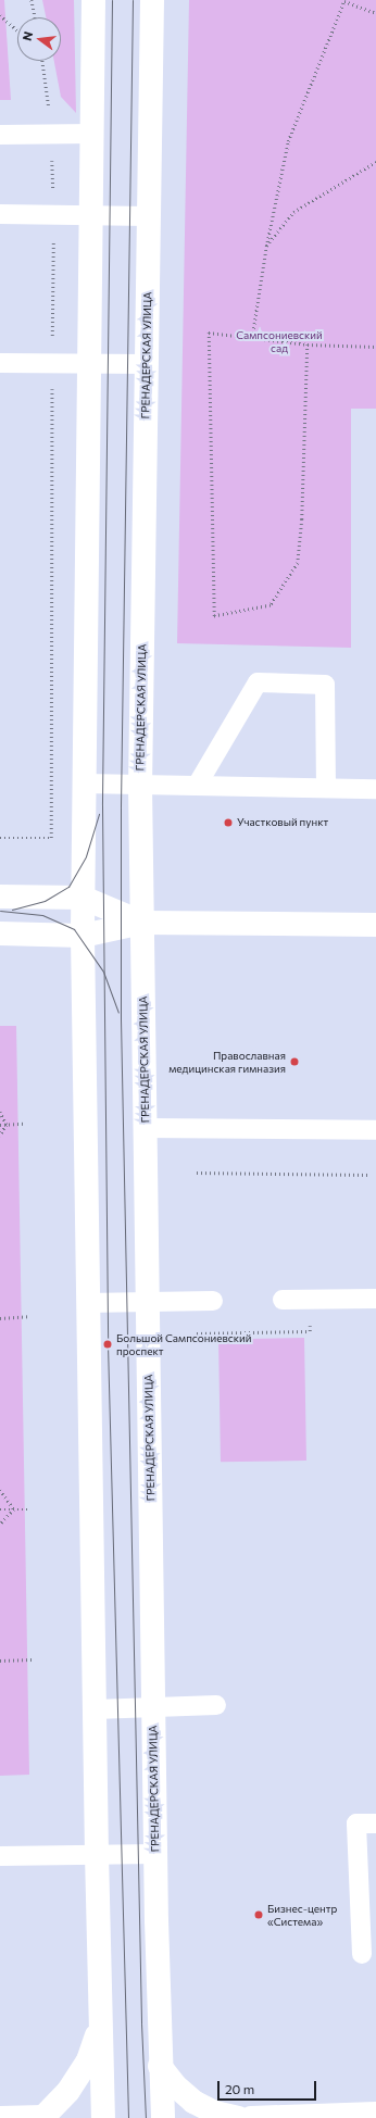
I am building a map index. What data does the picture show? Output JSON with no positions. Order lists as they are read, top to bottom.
{
  "streets": {
    "street": ["ГРЕНАДЕРСКАЯ УЛИЦА"]
  },
  "parks": ["Сампсониевский сад"],
  "places": [
    "Участковый пункт",
    "Православная медицинская гимназия",
    "Большой Сампсониевский проспект",
    "Бизнес-центр «Система»"
  ],
  "scale_bar": "20 m",
  "north": "left"
}
